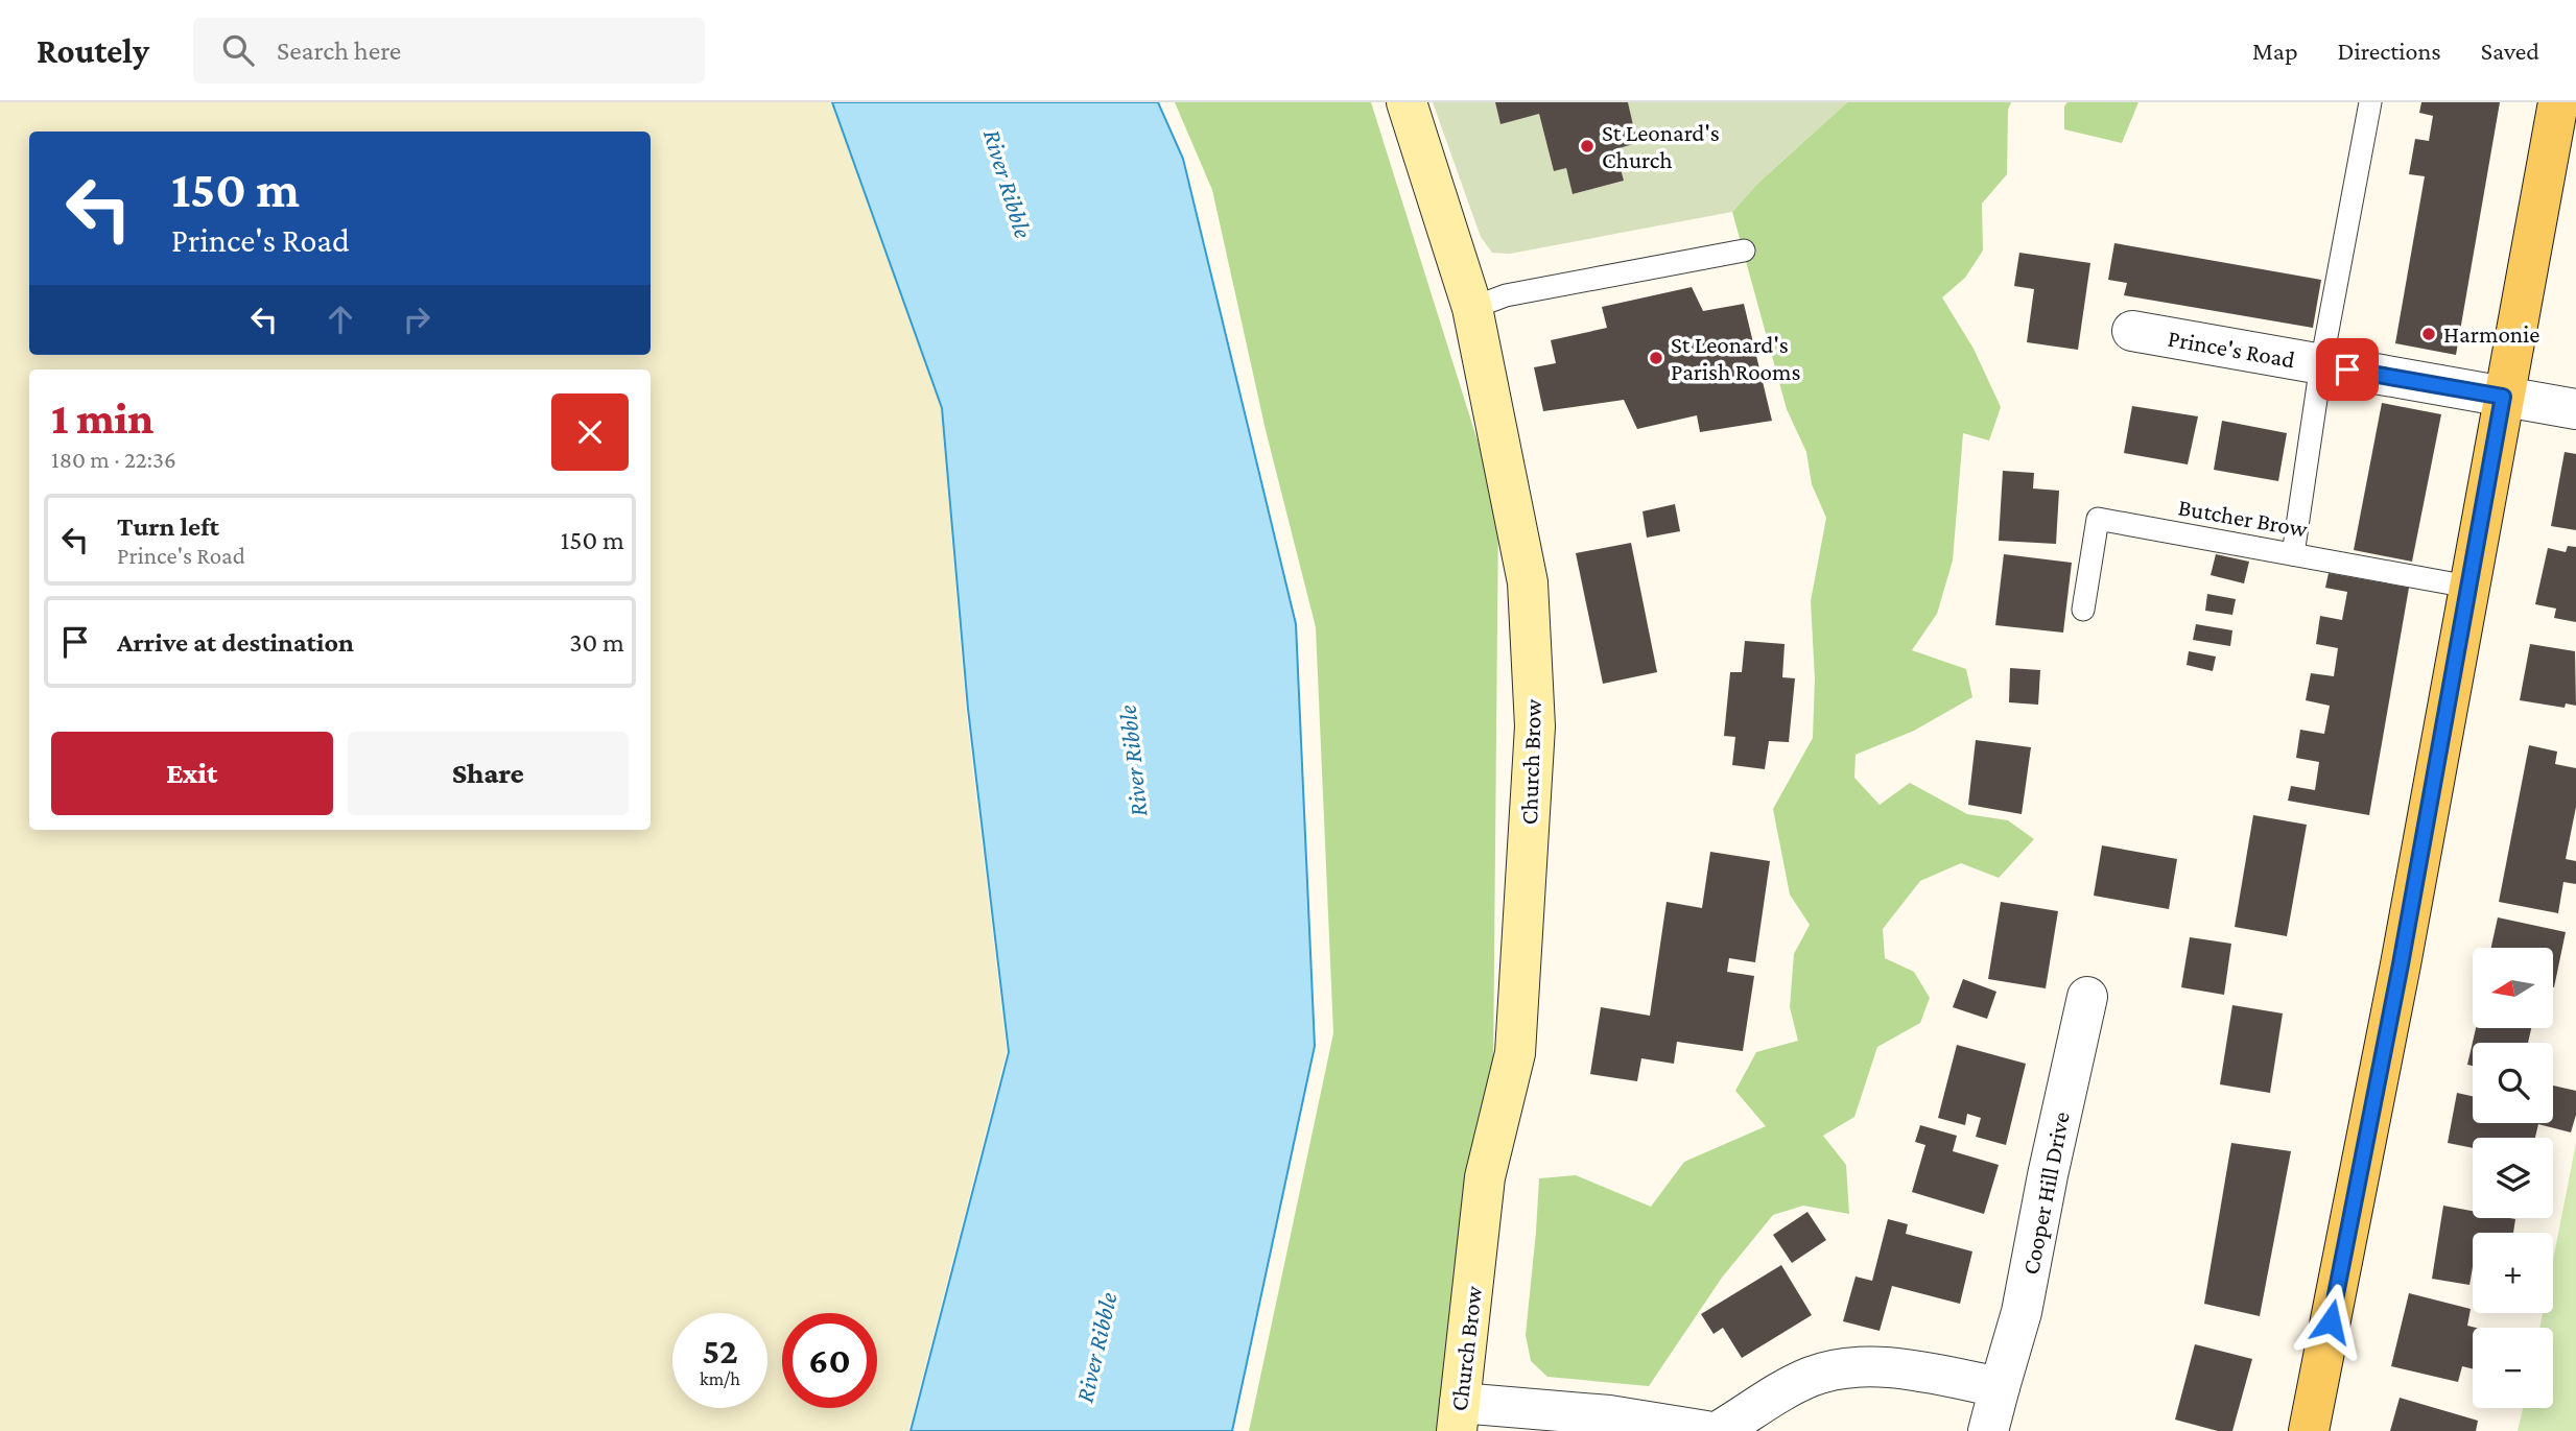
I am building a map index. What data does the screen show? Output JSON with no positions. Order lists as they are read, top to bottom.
{
  "streets": {
    "main road": ["Church Brow"],
    "street": ["Prince's Road", "Cooper Hill Drive"],
    "lane": ["Butcher Brow"]
  },
  "water": ["River Ribble"],
  "places": ["St Leonard's Church", "Harmonie", "St Leonard's Parish Rooms"],
  "north": "left",
  "page": {
    "header": "Routely",
    "search": "Search here",
    "nav": ["Map", "Directions", "Saved"],
    "turn": ["150 m", "Prince's Road"],
    "heading": ["1 min", "180 m · 22:36"],
    "list": [
      {
        "name": "Turn left",
        "note": "Prince's Road",
        "value": "150 m"
      },
      {
        "name": "Arrive at destination",
        "value": "30 m"
      }
    ],
    "buttons": ["Exit", "Share"],
    "map_buttons": ["+", "−"],
    "speed": "52 km/h",
    "limit": "60"
  }
}
